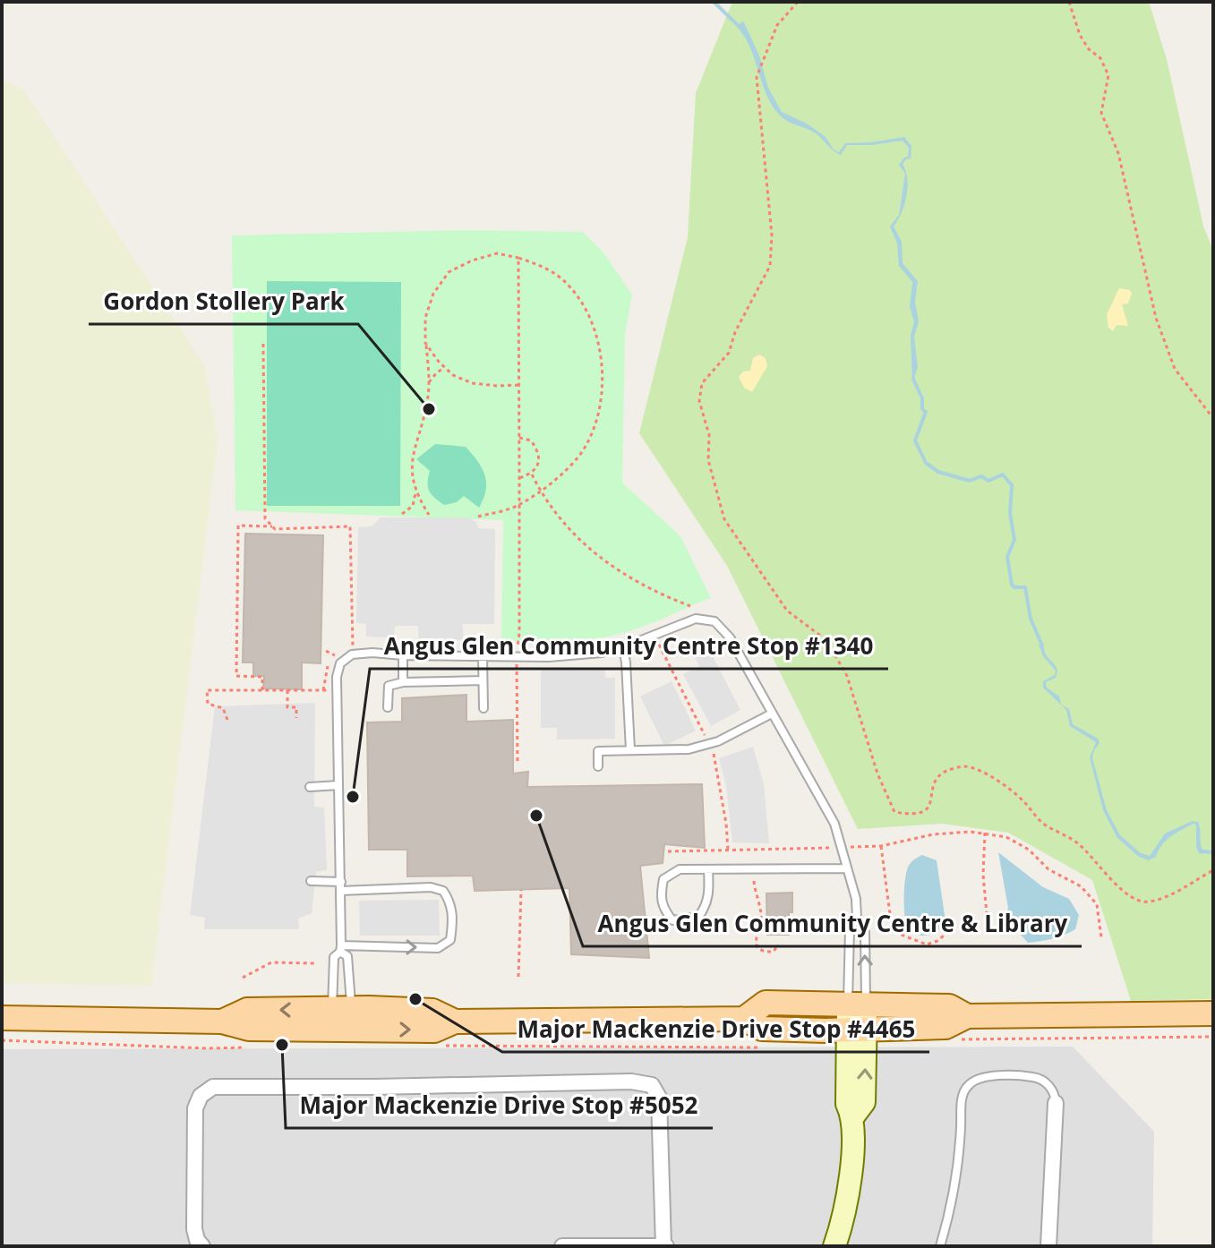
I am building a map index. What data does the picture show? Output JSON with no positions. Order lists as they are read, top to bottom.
{
  "places": [
    "Gordon Stollery Park",
    "Angus Glen Community Centre Stop #1340",
    "Angus Glen Community Centre & Library",
    "Major Mackenzie Drive Stop #4465",
    "Major Mackenzie Drive Stop #5052"
  ]
}
